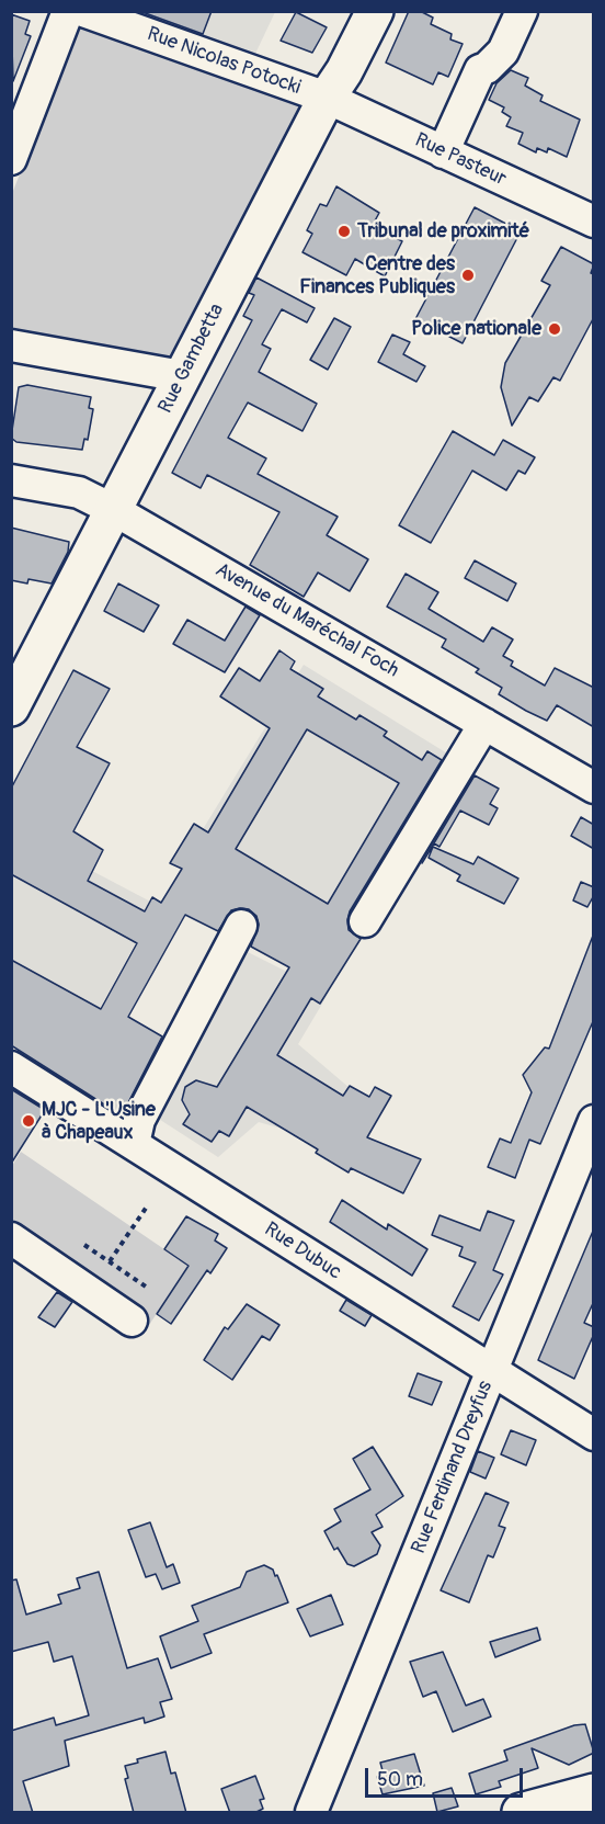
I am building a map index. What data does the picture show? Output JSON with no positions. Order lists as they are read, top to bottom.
{
  "streets": {
    "main road": ["Rue Gambetta"],
    "street": [
      "Rue Nicolas Potocki",
      "Rue Pasteur",
      "Avenue du Maréchal Foch",
      "Rue Dubuc",
      "Rue Ferdinand Dreyfus"
    ]
  },
  "crossings": [
    ["Rue Nicolas Potocki", "Rue Pasteur"],
    ["Rue Nicolas Potocki", "Rue Gambetta"],
    ["Rue Pasteur", "Rue Gambetta"],
    ["Rue Gambetta", "Avenue du Maréchal Foch"],
    ["Rue Dubuc", "Rue Ferdinand Dreyfus"]
  ],
  "places": [
    "Tribunal de proximité",
    "Centre des Finances Publiques",
    "Police nationale",
    "MJC - L'Usine à Chapeaux"
  ],
  "scale_bar": "50 m"
}
